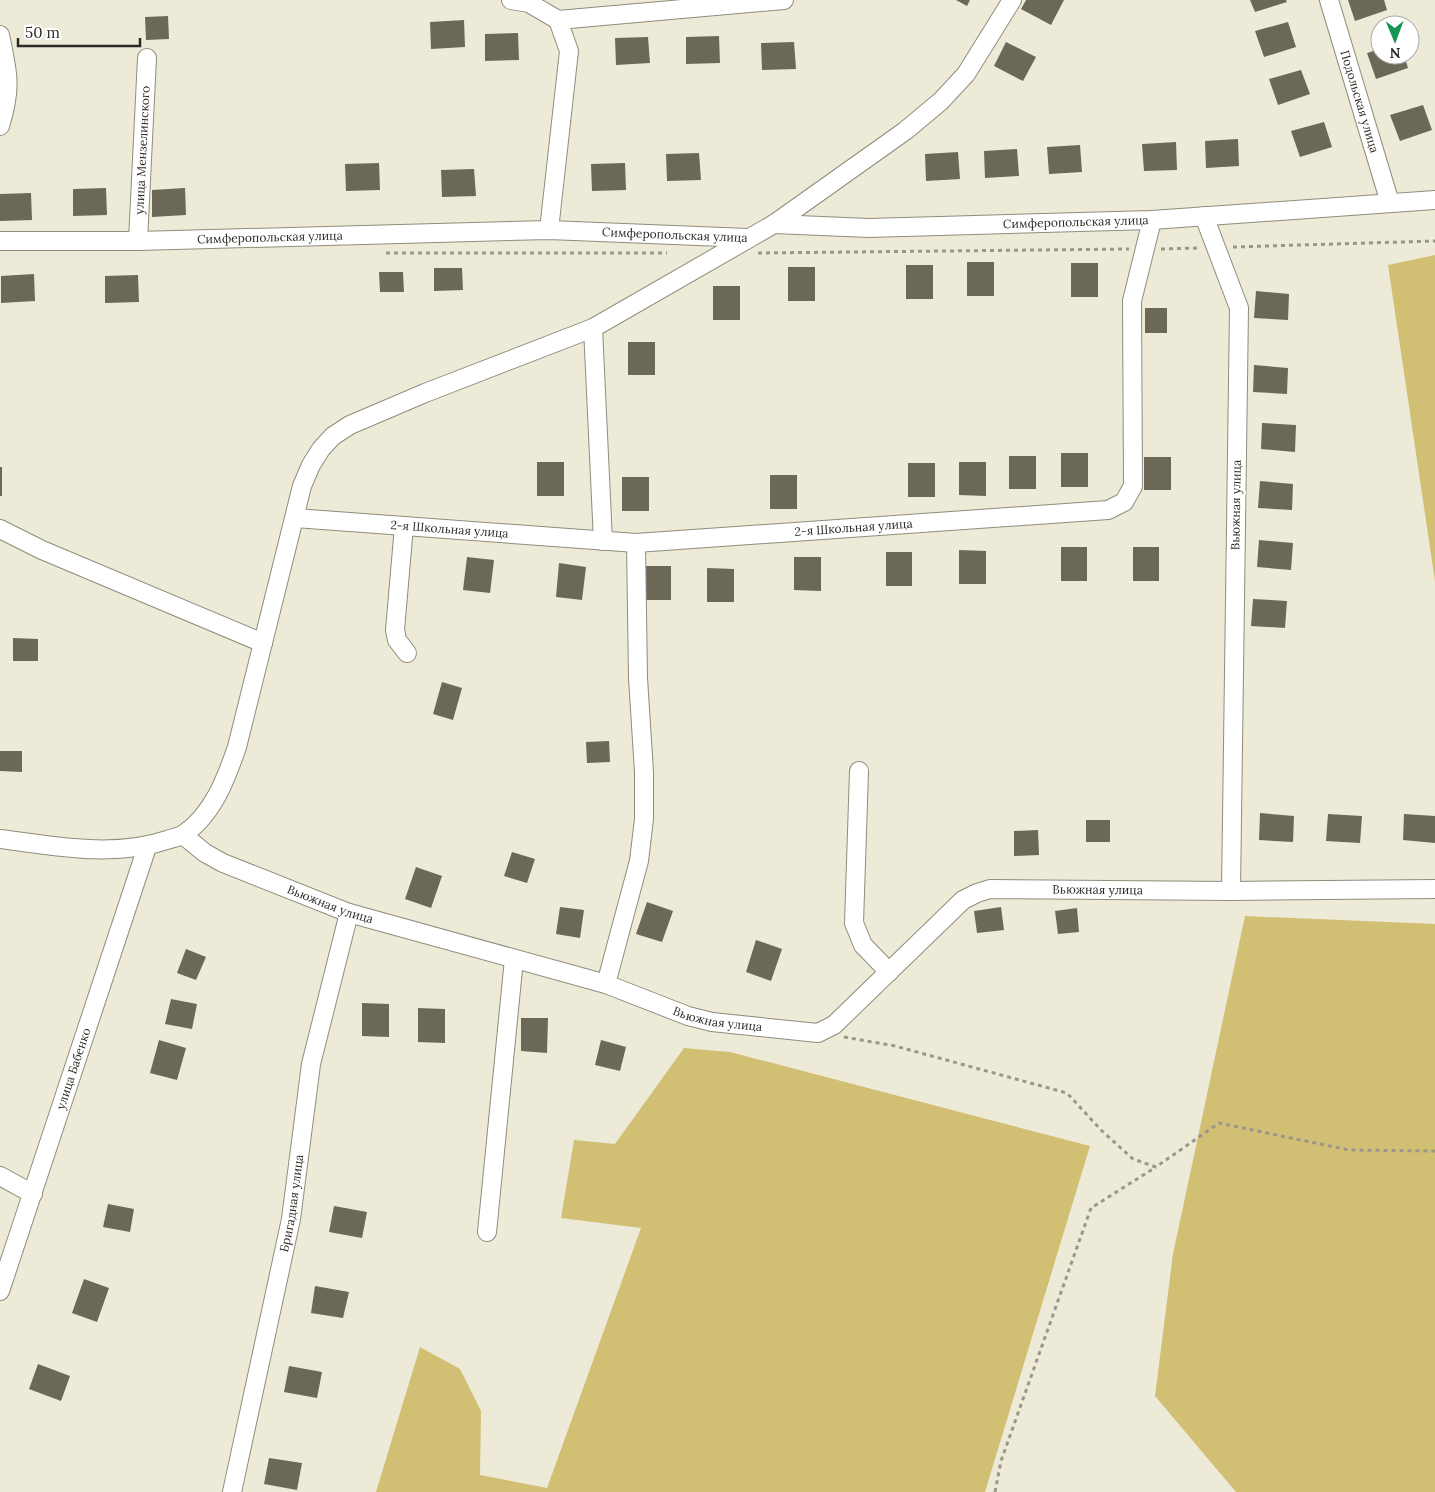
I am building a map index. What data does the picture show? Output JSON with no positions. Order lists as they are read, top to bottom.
{
  "streets": {
    "street": [
      "Подольская улица",
      "улица Мензелинского",
      "Симферопольская улица",
      "Вьюжная улица",
      "2-я Школьная улица",
      "улица Бабенко",
      "Бригадная улица"
    ]
  },
  "crossings": [
    ["Подольская улица", "Симферопольская улица"],
    ["улица Мензелинского", "Симферопольская улица"],
    ["Симферопольская улица", "Вьюжная улица"],
    ["Симферопольская улица", "2-я Школьная улица"],
    ["Вьюжная улица", "Бригадная улица"]
  ],
  "scale_bar": "50 m",
  "north": "bottom"
}
